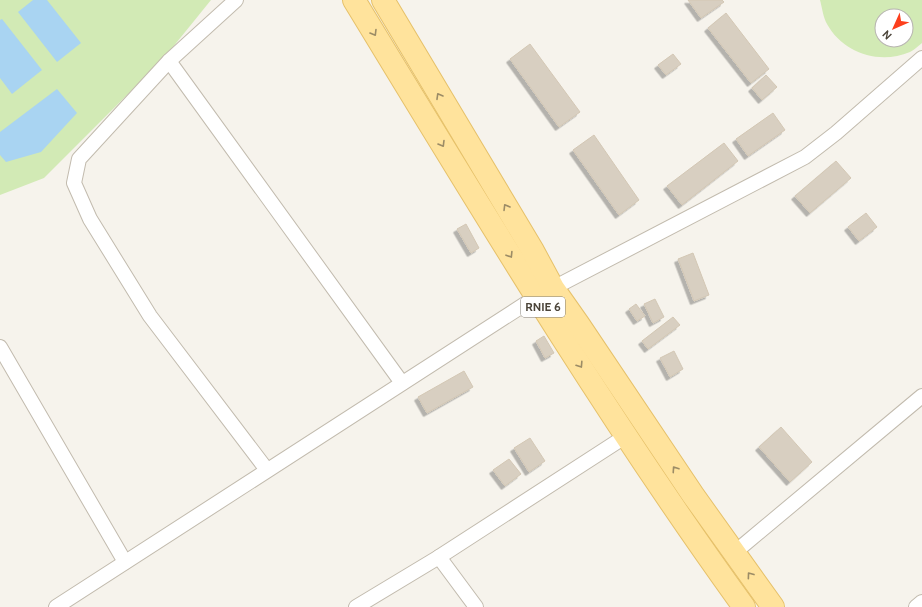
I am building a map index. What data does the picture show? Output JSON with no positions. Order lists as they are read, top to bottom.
{
  "streets": {
    "main road": ["RNIE 6"]
  },
  "north": "bottom left"
}
